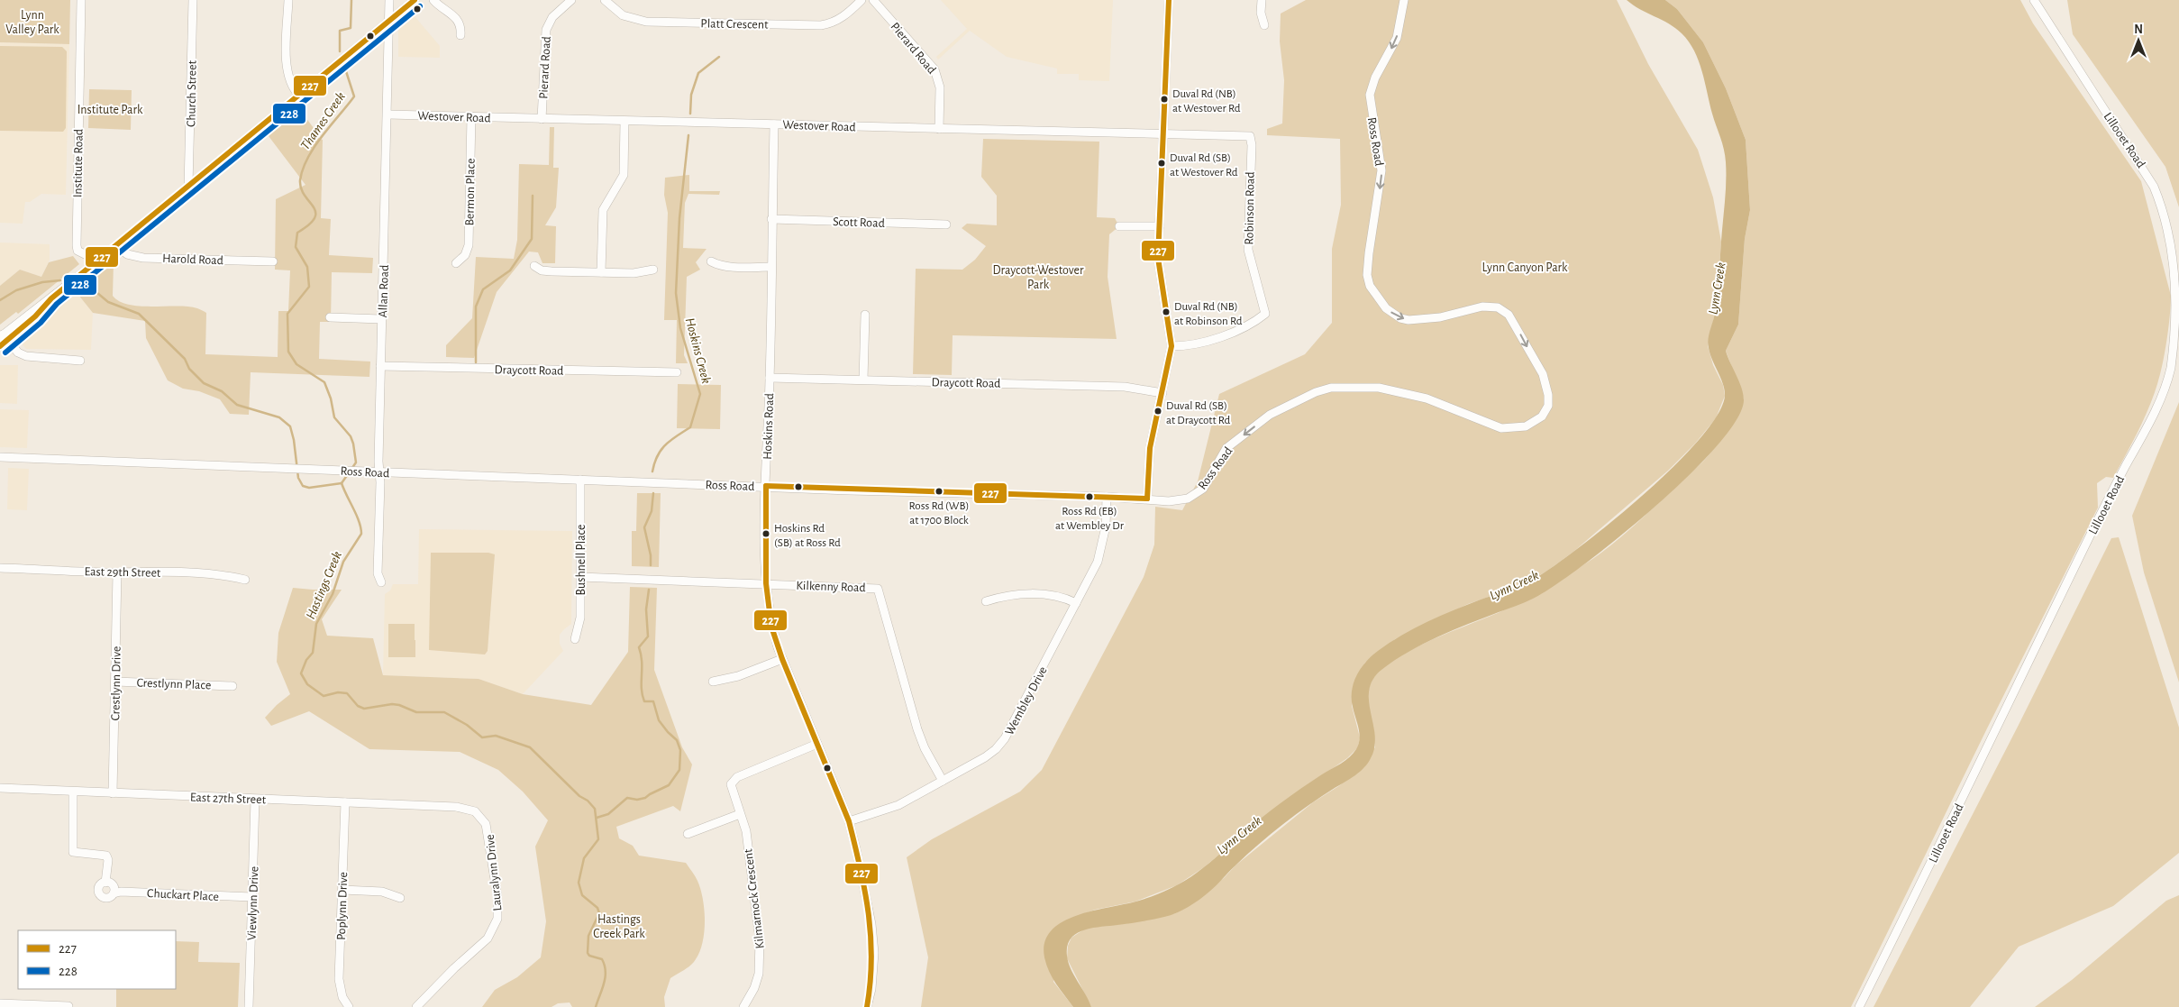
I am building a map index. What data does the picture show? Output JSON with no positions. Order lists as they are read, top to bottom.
{
  "streets": {
    "street": [
      "Platt Crescent",
      "Pierard Road",
      "Church Street",
      "Westover Road",
      "Lillooet Road",
      "Ross Road",
      "Institute Road",
      "Bermon Place",
      "Robinson Road",
      "Scott Road",
      "Harold Road",
      "Allan Road",
      "Draycott Road",
      "Hoskins Road",
      "Bushnell Place",
      "East 29th Street",
      "Kilkenny Road",
      "Crestlynn Drive",
      "Crestlynn Place",
      "Wembley Drive",
      "East 27th Street",
      "Lauralynn Drive",
      "Chuckart Place",
      "Kilmarnock Crescent",
      "Viewlynn Drive",
      "Poplynn Drive"
    ]
  },
  "crossings": [
    ["Pierard Road", "Westover Road"],
    ["Westover Road", "Bermon Place"],
    ["Westover Road", "Robinson Road"],
    ["Westover Road", "Allan Road"],
    ["Westover Road", "Hoskins Road"],
    ["Ross Road", "Allan Road"],
    ["Ross Road", "Hoskins Road"],
    ["Ross Road", "Bushnell Place"],
    ["Ross Road", "Wembley Drive"],
    ["Scott Road", "Hoskins Road"],
    ["Allan Road", "Draycott Road"],
    ["Draycott Road", "Hoskins Road"],
    ["Hoskins Road", "Kilkenny Road"],
    ["Hoskins Road", "Wembley Drive"],
    ["Hoskins Road", "Kilmarnock Crescent"],
    ["Bushnell Place", "Kilkenny Road"],
    ["East 29th Street", "Crestlynn Drive"],
    ["Kilkenny Road", "Wembley Drive"],
    ["Crestlynn Drive", "Crestlynn Place"],
    ["Crestlynn Drive", "East 27th Street"],
    ["East 27th Street", "Lauralynn Drive"],
    ["East 27th Street", "Viewlynn Drive"],
    ["East 27th Street", "Poplynn Drive"],
    ["Chuckart Place", "Viewlynn Drive"]
  ],
  "water": [
    "Thames Creek",
    "Lynn Creek",
    "Hoskins Creek",
    "Hastings Creek"
  ],
  "parks": [
    "Lynn Valley Park",
    "Institute Park",
    "Lynn Canyon Park",
    "Draycott-Westover Park",
    "Hastings Creek Park"
  ],
  "places": [
    "Duval Rd (NB) at Westover Rd",
    "Duval Rd (SB) at Westover Rd",
    "Duval Rd (NB) at Robinson Rd",
    "Duval Rd (SB) at Draycott Rd",
    "Ross Rd (WB) at 1700 Block",
    "Ross Rd (EB) at Wembley Dr",
    "Hoskins Rd (SB) at Ross Rd"
  ],
  "lines": ["transit line 227", "transit line 228"],
  "legend": ["227", "228"],
  "north": "top"
}
